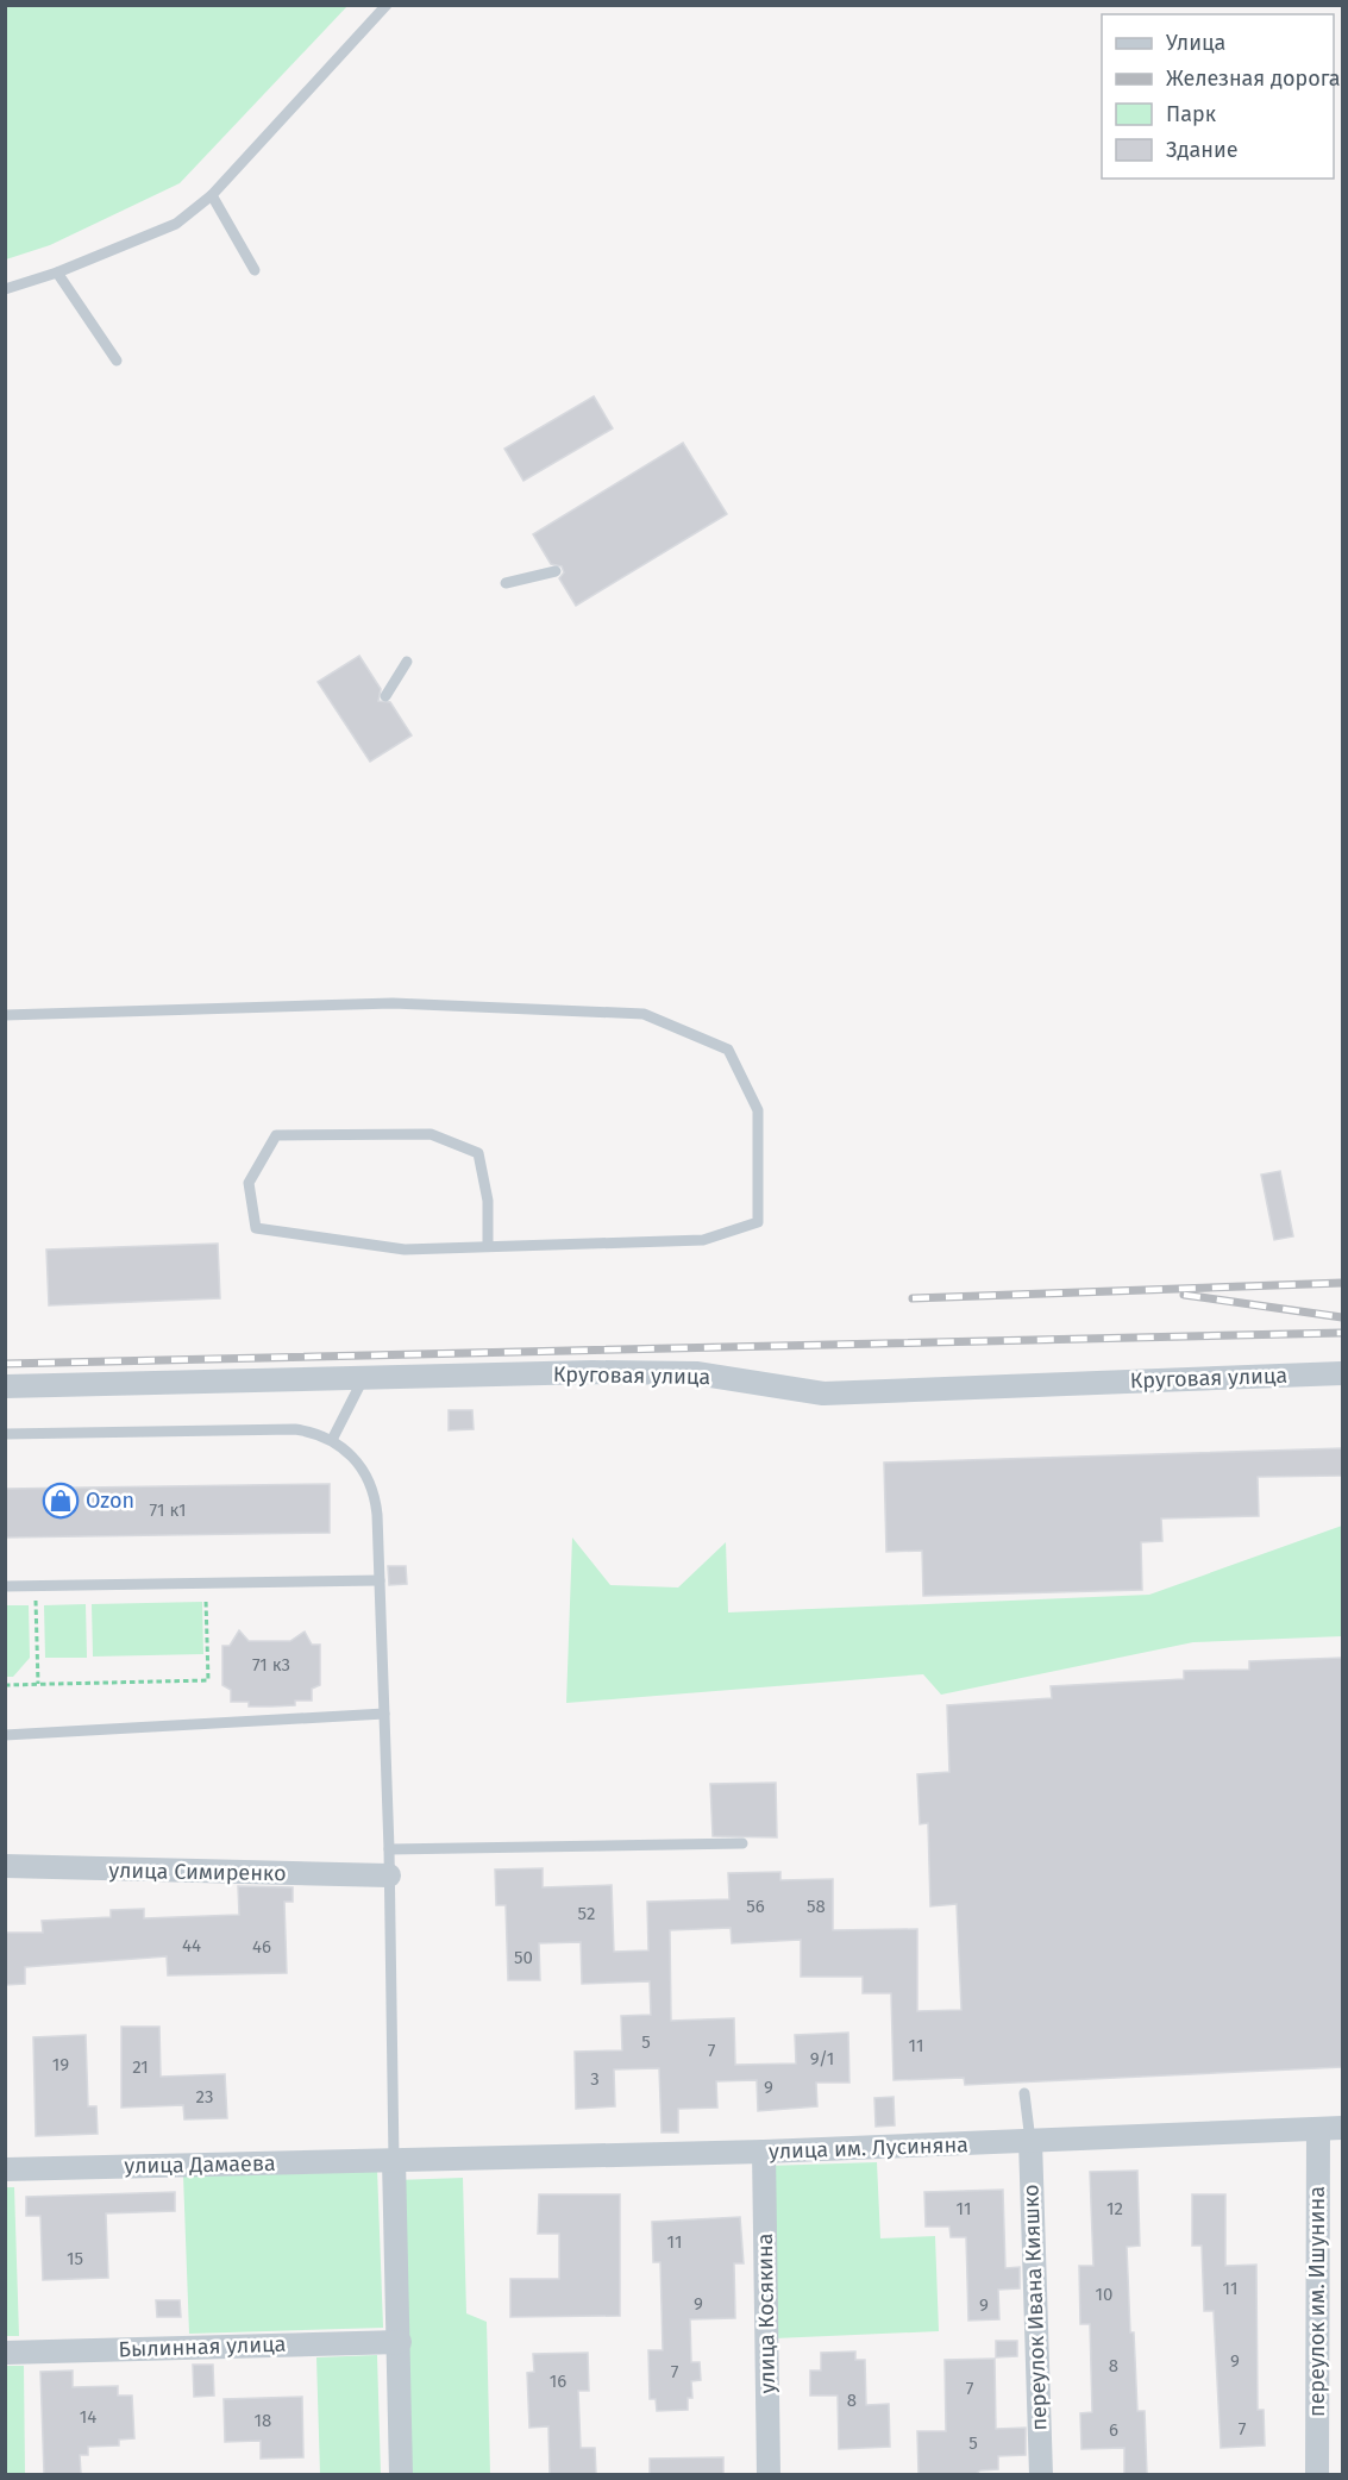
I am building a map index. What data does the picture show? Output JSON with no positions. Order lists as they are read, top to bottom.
{
  "streets": {
    "street": [
      "Круговая улица",
      "улица Симиренко",
      "улица им. Лусиняна",
      "улица Дамаева",
      "переулок им. Ишунина",
      "переулок Ивана Кияшко",
      "улица Косякина",
      "Былинная улица"
    ]
  },
  "crossings": [
    ["улица им. Лусиняна", "улица Дамаева"],
    ["улица им. Лусиняна", "переулок им. Ишунина"],
    ["улица им. Лусиняна", "переулок Ивана Кияшко"],
    ["улица им. Лусиняна", "улица Косякина"]
  ],
  "places": {
    "shop": ["Ozon"]
  },
  "house_numbers": [
    "71 к1",
    "71 к3",
    "56",
    "58",
    "52",
    "44",
    "46",
    "50",
    "5",
    "11",
    "7",
    "9/1",
    "19",
    "21",
    "3",
    "9",
    "23",
    "11",
    "12",
    "11",
    "15",
    "11",
    "10",
    "9",
    "9",
    "9",
    "8",
    "7",
    "16",
    "7",
    "8",
    "14",
    "18",
    "7",
    "6",
    "5"
  ],
  "legend": [
    "Улица",
    "Железная дорога",
    "Парк",
    "Здание"
  ]
}
